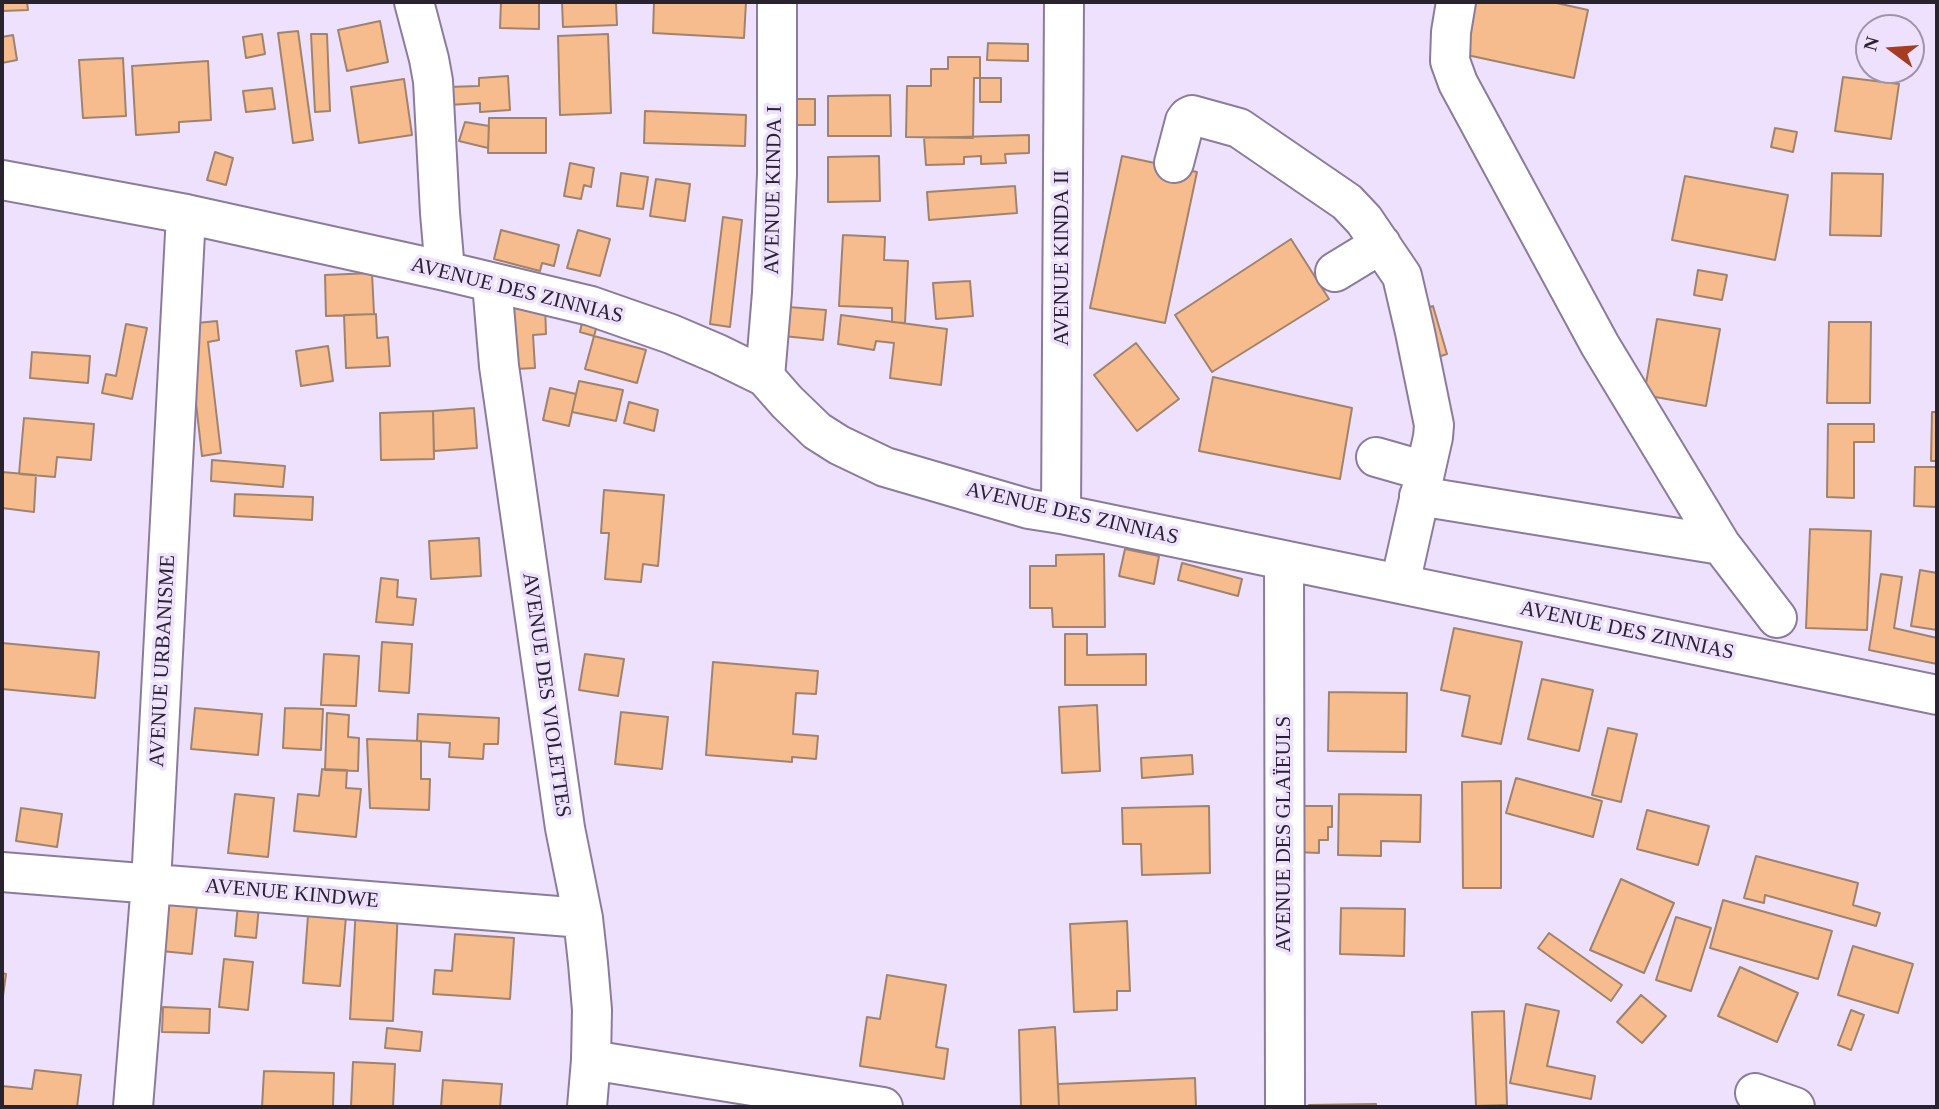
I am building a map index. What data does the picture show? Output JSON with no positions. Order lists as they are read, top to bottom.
{
  "streets": {
    "street": [
      "AVENUE KINDA I",
      "AVENUE KINDA II",
      "AVENUE DES ZINNIAS",
      "AVENUE URBANISME",
      "AVENUE DES VIOLETTES",
      "AVENUE DES GLAÏEULS",
      "AVENUE KINDWE"
    ]
  },
  "crossings": [
    ["AVENUE KINDA I", "AVENUE DES ZINNIAS"],
    ["AVENUE KINDA II", "AVENUE DES ZINNIAS"],
    ["AVENUE DES ZINNIAS", "AVENUE URBANISME"],
    ["AVENUE DES ZINNIAS", "AVENUE DES VIOLETTES"],
    ["AVENUE DES ZINNIAS", "AVENUE DES GLAÏEULS"],
    ["AVENUE URBANISME", "AVENUE KINDWE"],
    ["AVENUE DES VIOLETTES", "AVENUE KINDWE"]
  ],
  "north": "left"
}
